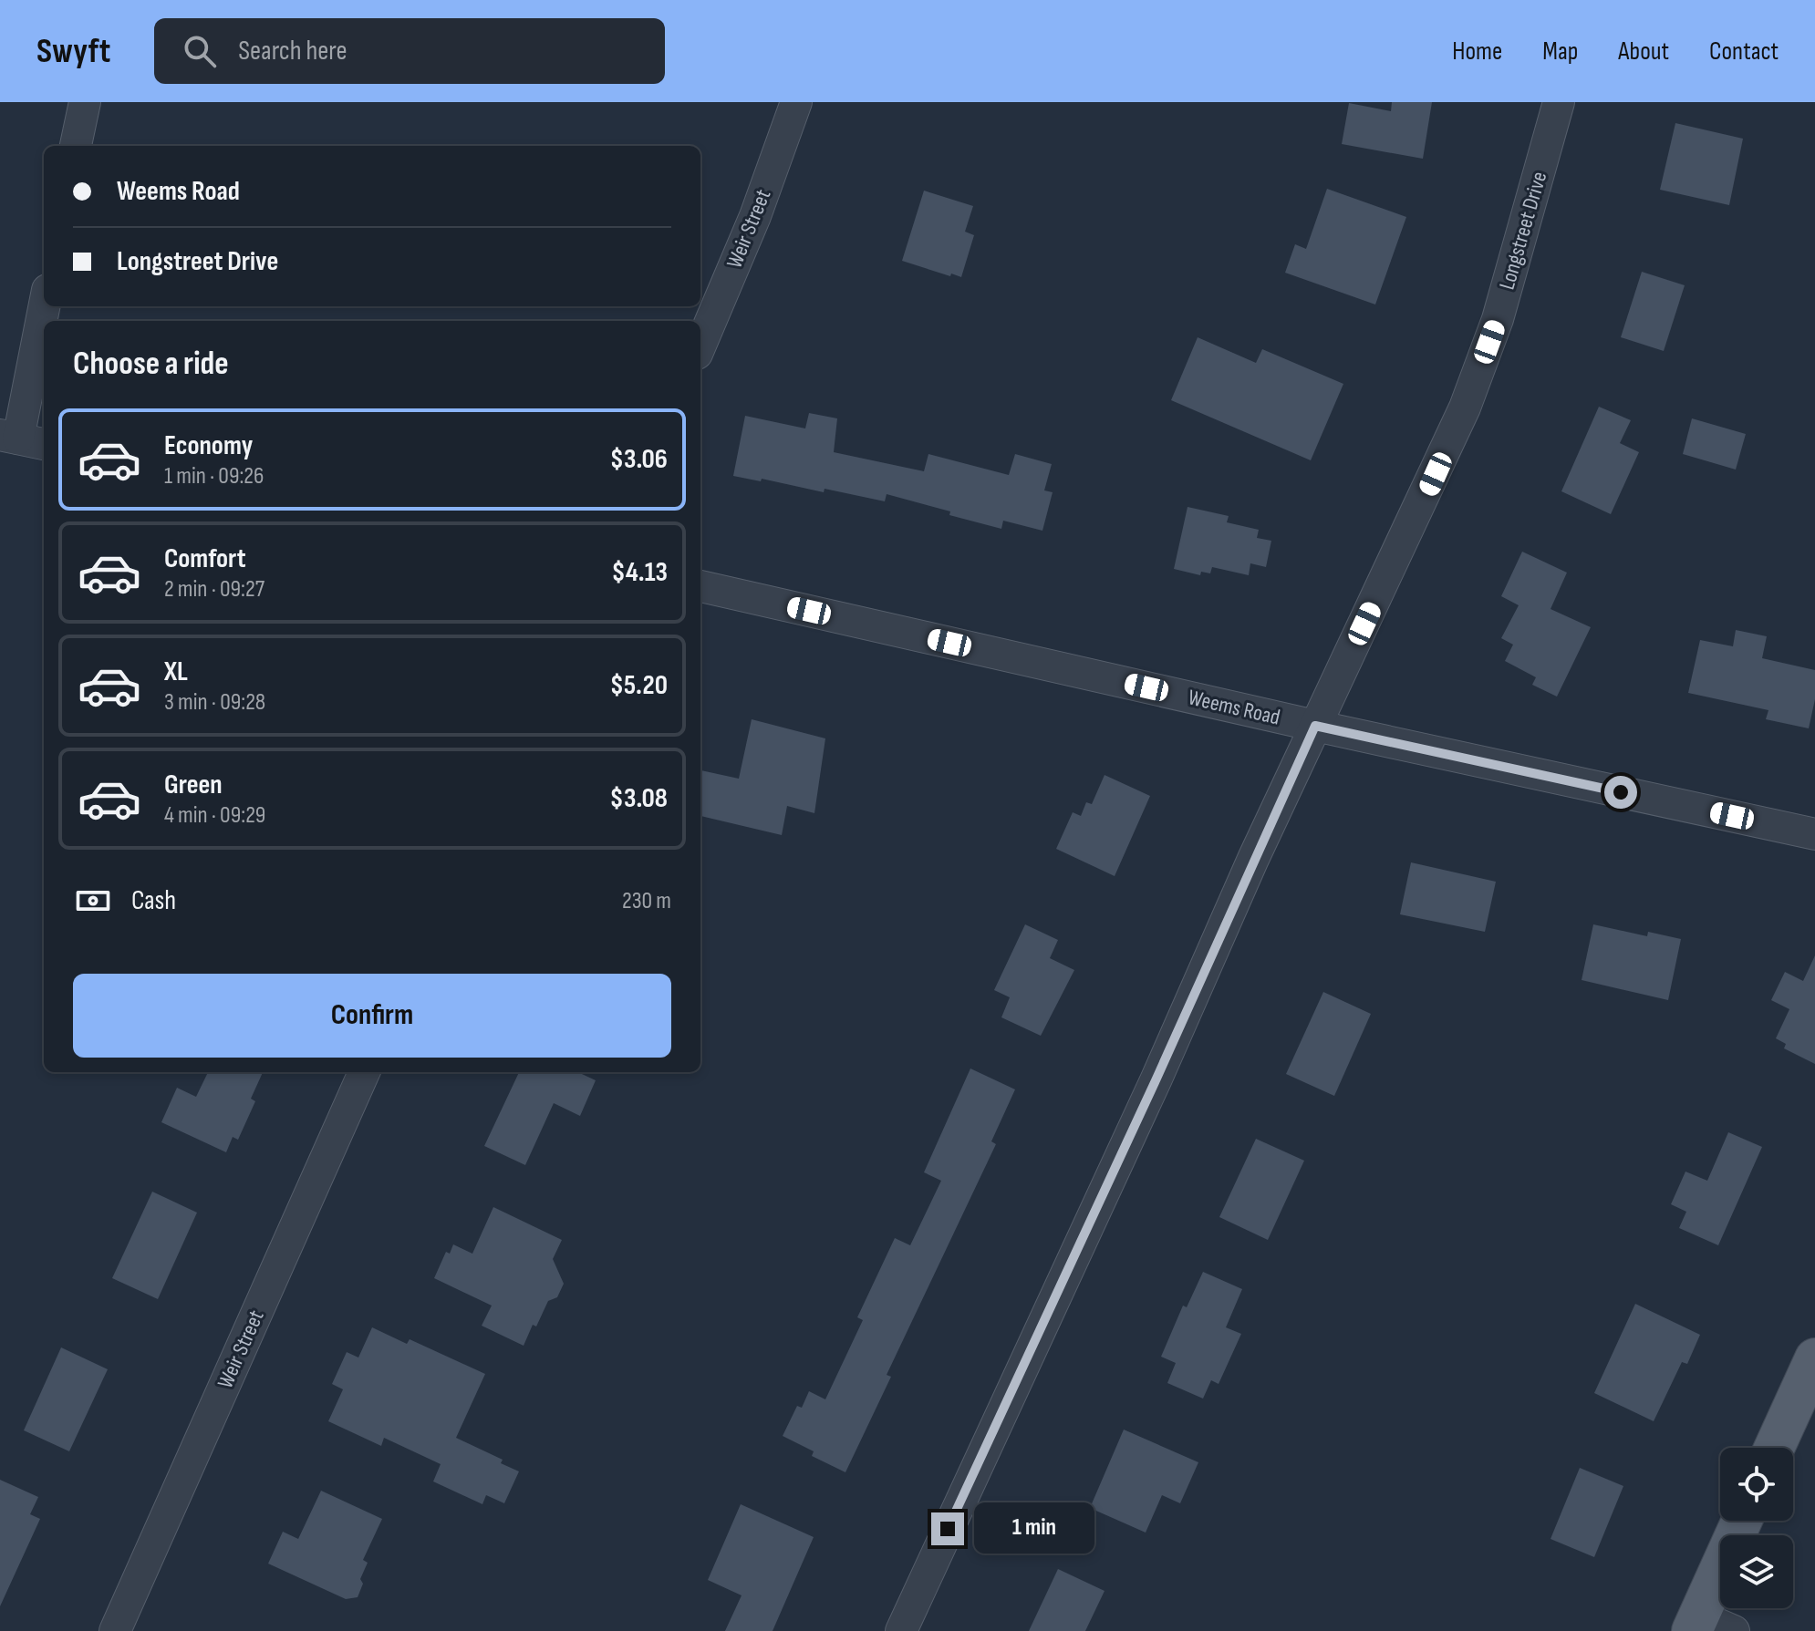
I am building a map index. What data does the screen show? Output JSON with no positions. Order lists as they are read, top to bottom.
{
  "streets": {
    "street": ["Weir Street", "Longstreet Drive", "Weems Road"]
  },
  "crossings": [
    ["Longstreet Drive", "Weems Road"]
  ],
  "page": {
    "header": "Swyft",
    "search": "Search here",
    "nav": [
      "Home",
      "Map",
      "About",
      "Contact"
    ],
    "banner": ["Weems Road", "Longstreet Drive"],
    "heading": "Choose a ride",
    "list": [
      {
        "name": "Economy",
        "note": "1 min · 09:26",
        "value": "$3.06"
      },
      {
        "name": "Comfort",
        "note": "2 min · 09:27",
        "value": "$4.13"
      },
      {
        "name": "XL",
        "note": "3 min · 09:28",
        "value": "$5.20"
      },
      {
        "name": "Green",
        "note": "4 min · 09:29",
        "value": "$3.08"
      }
    ],
    "pay": ["Cash", "230 m"],
    "buttons": "Confirm",
    "bubble": "1 min"
  }
}
